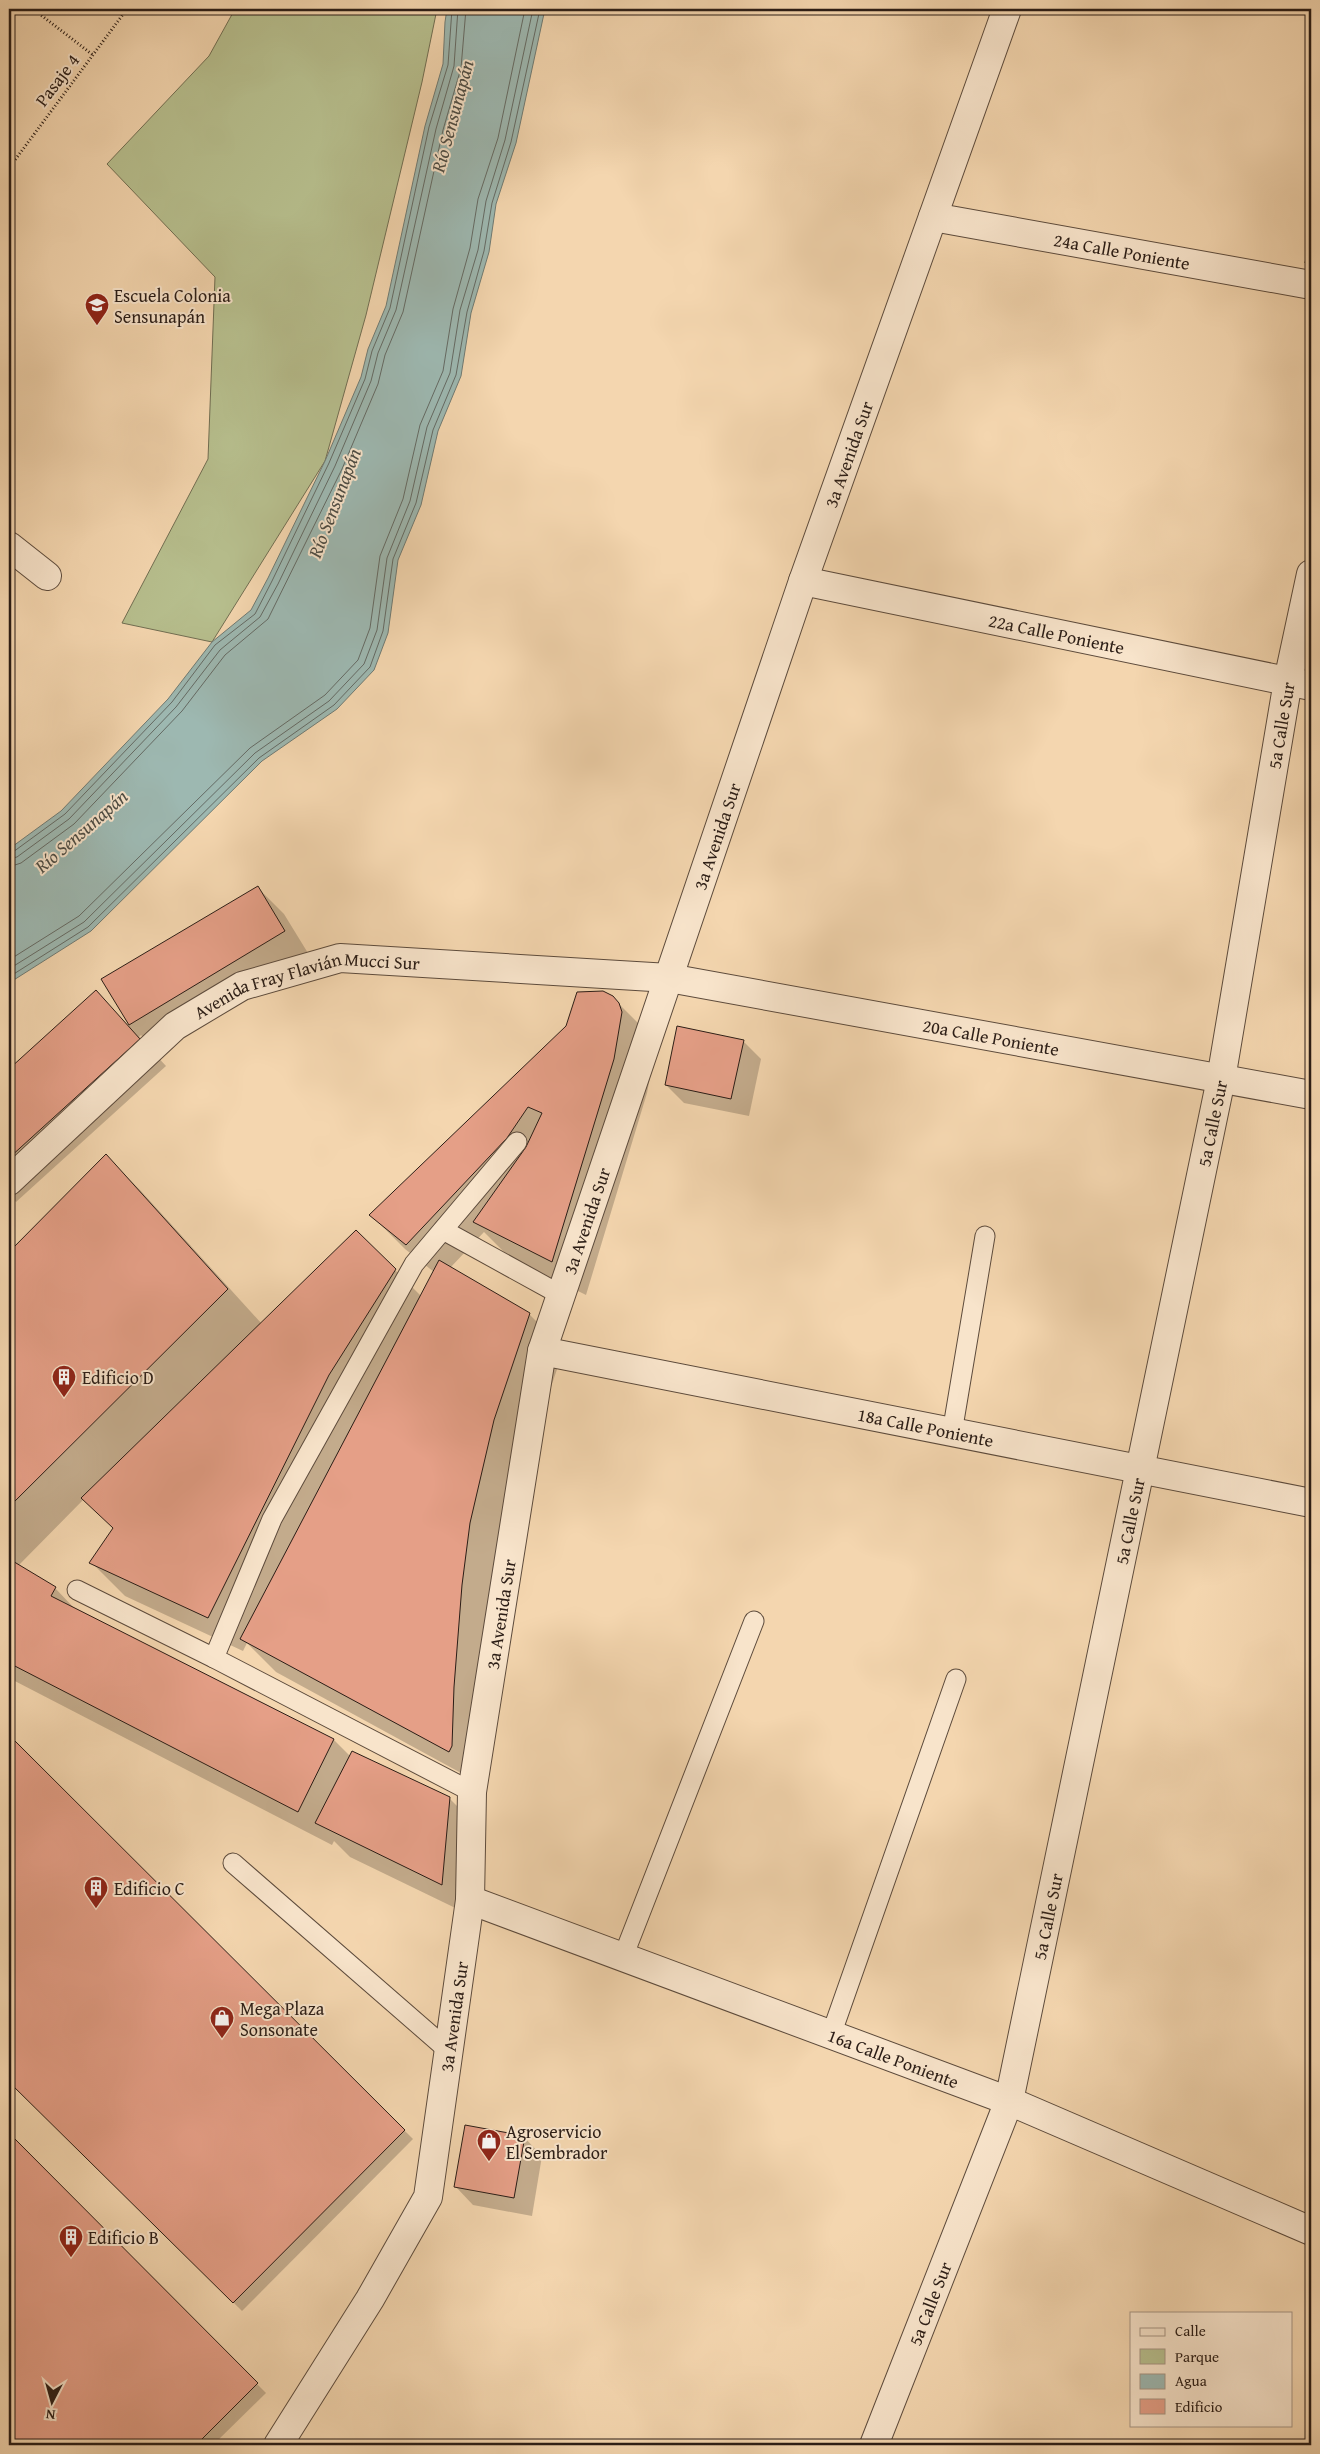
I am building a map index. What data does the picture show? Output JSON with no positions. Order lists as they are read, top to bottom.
{
  "streets": {
    "street": [
      "24a Calle Poniente",
      "3a Avenida Sur",
      "22a Calle Poniente",
      "5a Calle Sur",
      "Avenida Fray Flavián Mucci Sur",
      "20a Calle Poniente",
      "18a Calle Poniente",
      "16a Calle Poniente"
    ],
    "path": ["Pasaje 4"]
  },
  "crossings": [
    ["24a Calle Poniente", "3a Avenida Sur"],
    ["3a Avenida Sur", "22a Calle Poniente"],
    ["3a Avenida Sur", "Avenida Fray Flavián Mucci Sur"],
    ["3a Avenida Sur", "20a Calle Poniente"],
    ["3a Avenida Sur", "18a Calle Poniente"],
    ["3a Avenida Sur", "16a Calle Poniente"],
    ["22a Calle Poniente", "5a Calle Sur"],
    ["5a Calle Sur", "20a Calle Poniente"],
    ["5a Calle Sur", "18a Calle Poniente"],
    ["5a Calle Sur", "16a Calle Poniente"],
    ["Avenida Fray Flavián Mucci Sur", "20a Calle Poniente"]
  ],
  "water": ["Río Sensunapán"],
  "places": {
    "school or university": ["Escuela Colonia Sensunapán"],
    "building": ["Edificio D", "Edificio C", "Edificio B"],
    "shop": ["Mega Plaza Sonsonate", "Agroservicio El Sembrador"]
  },
  "legend": [
    "Calle",
    "Parque",
    "Agua",
    "Edificio"
  ],
  "north": "bottom"
}
